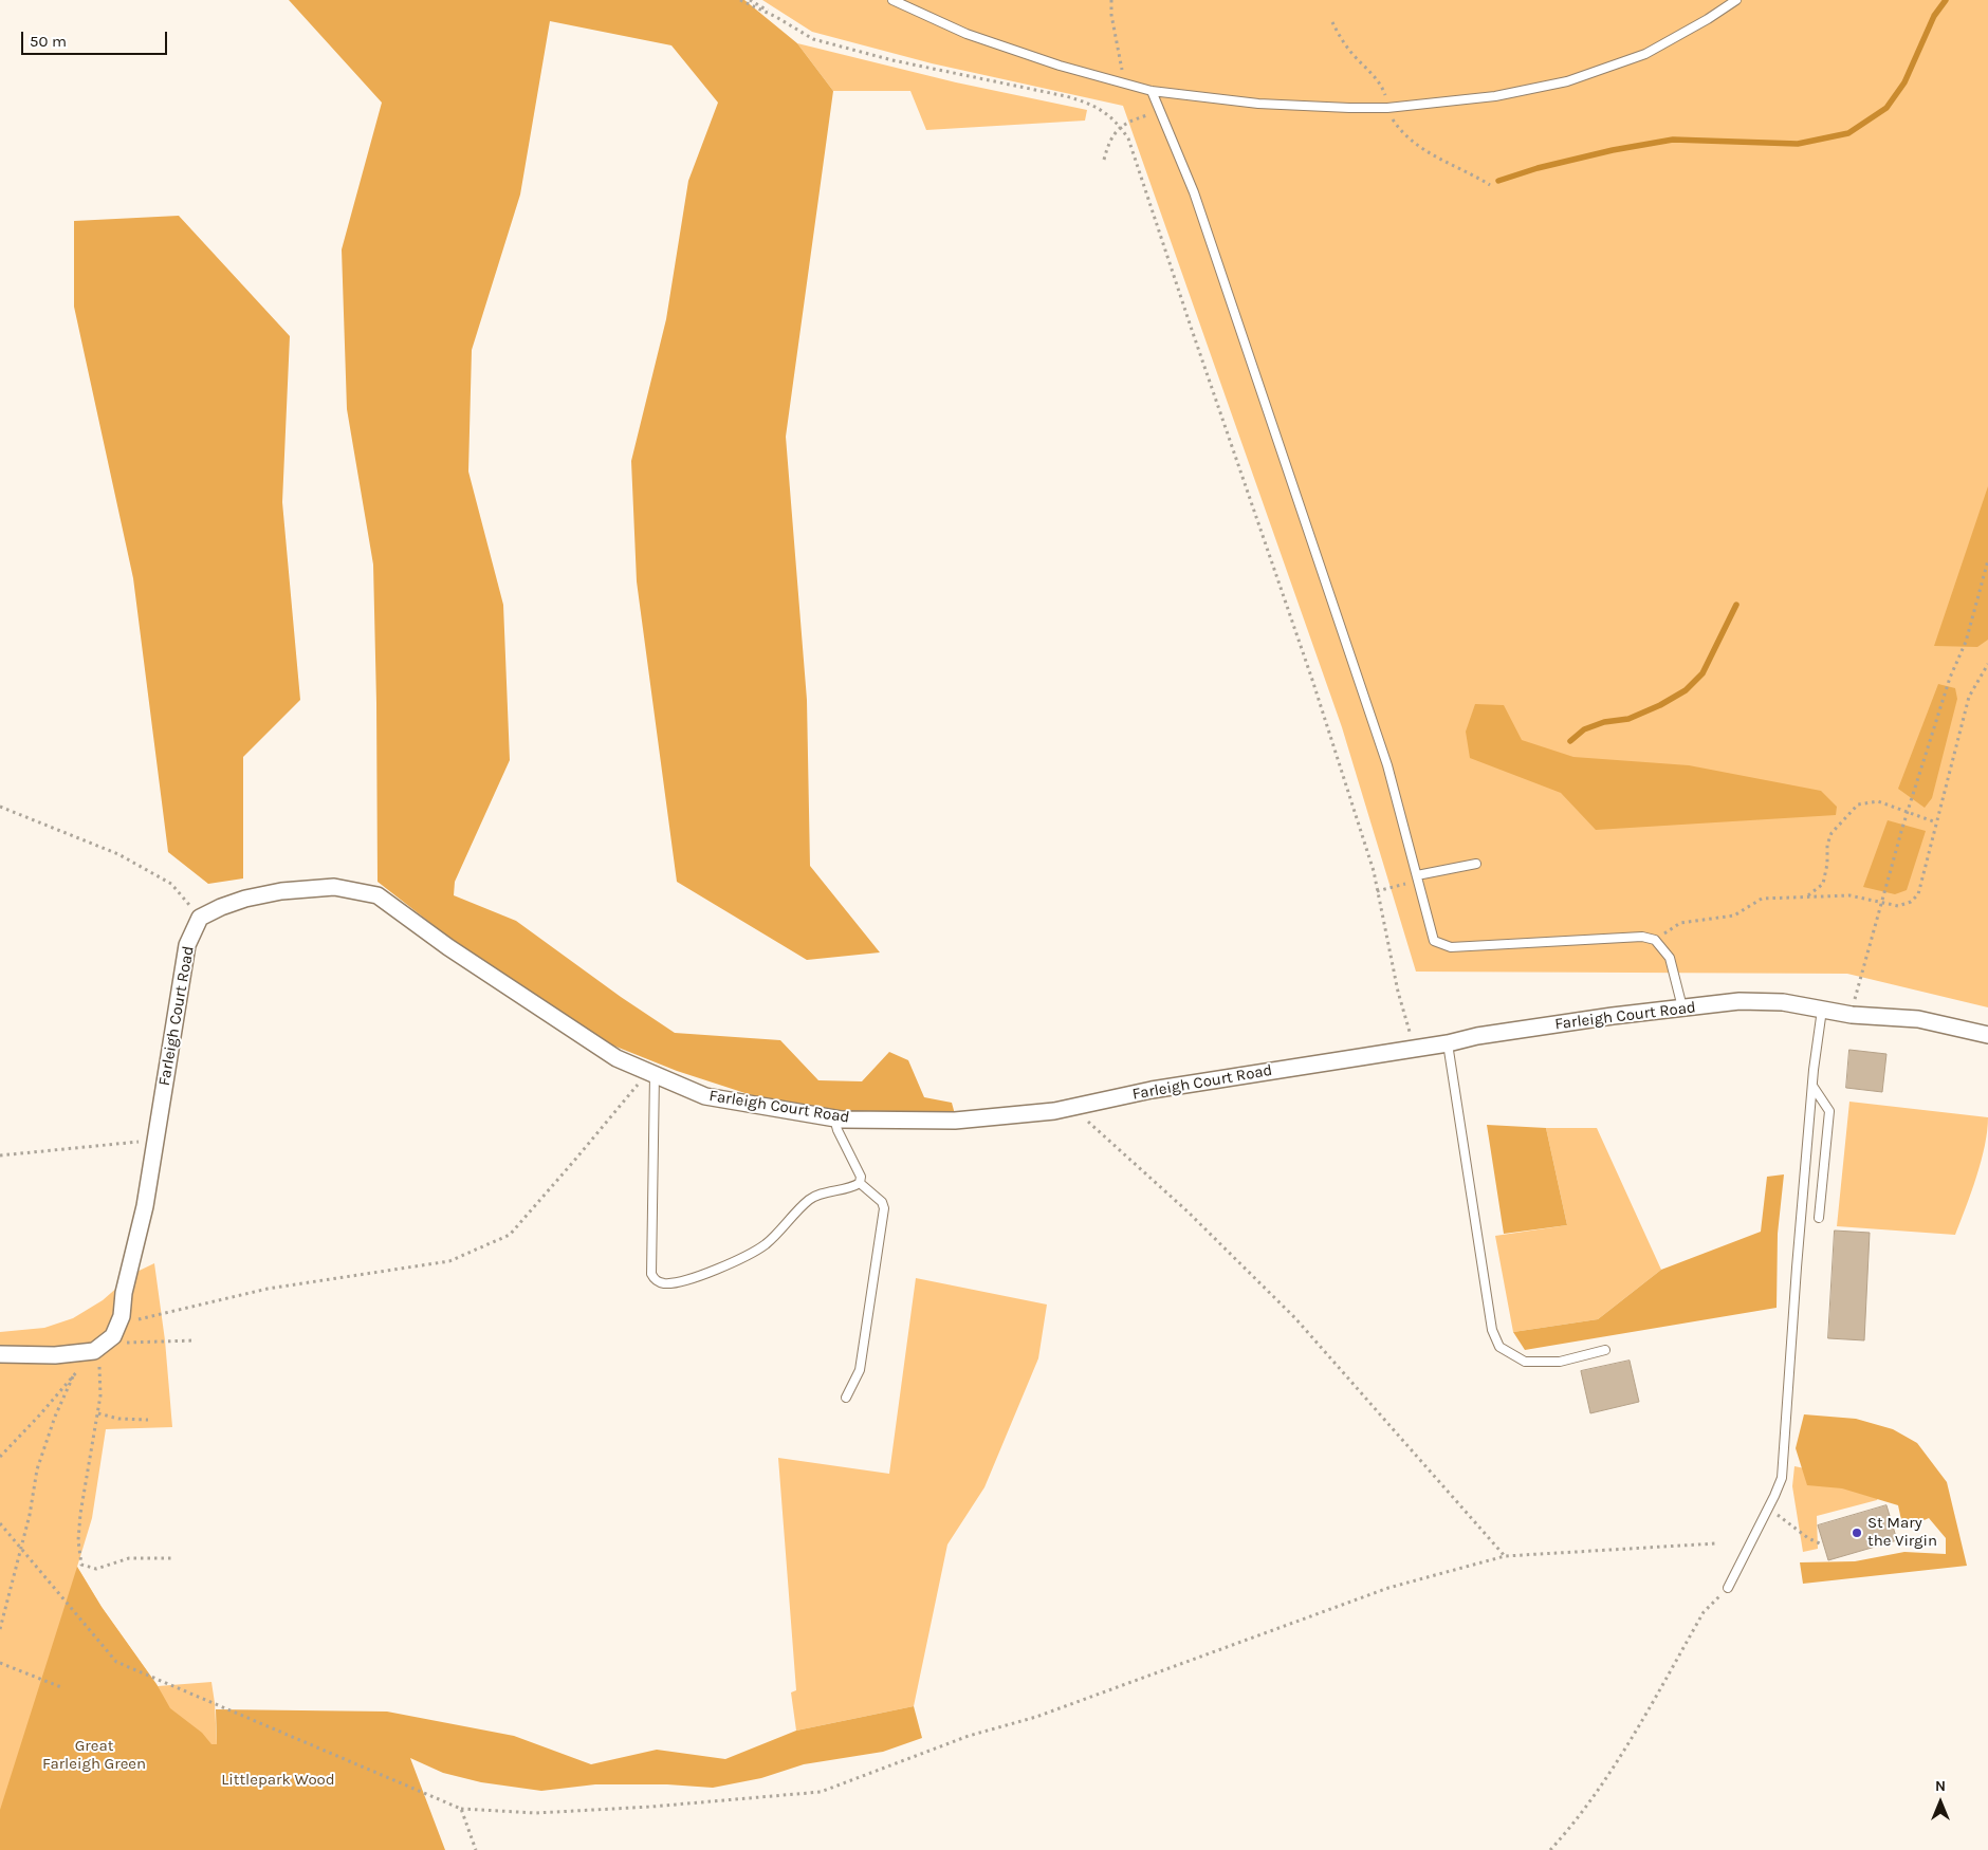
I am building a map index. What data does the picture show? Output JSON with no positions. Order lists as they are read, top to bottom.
{
  "streets": {
    "street": ["Farleigh Court Road"]
  },
  "parks": ["Great Farleigh Green", "Littlepark Wood"],
  "places": ["St Mary the Virgin"],
  "scale_bar": "50 m",
  "north": "top"
}
